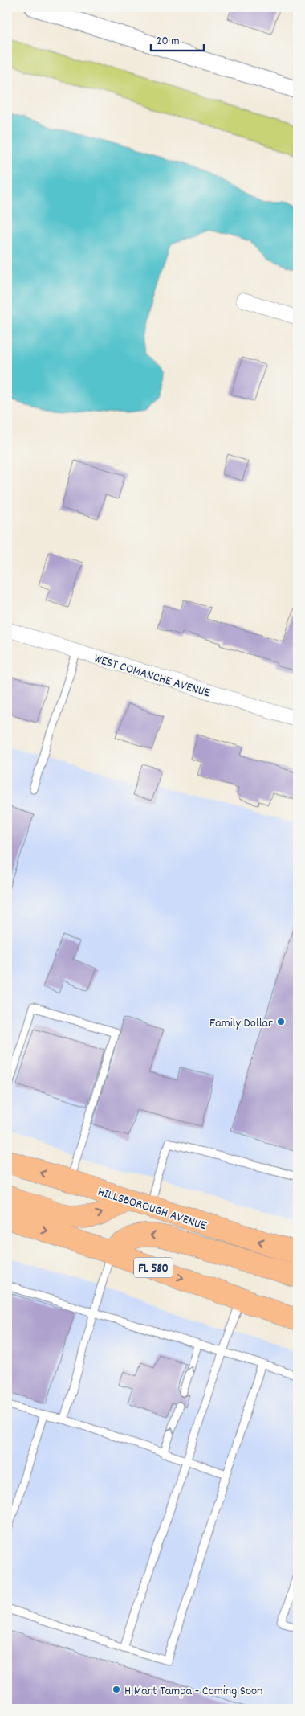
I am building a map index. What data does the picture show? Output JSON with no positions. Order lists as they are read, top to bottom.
{
  "streets": {
    "main road": ["HILLSBOROUGH AVENUE", "FL 580"],
    "street": ["WEST COMANCHE AVENUE"]
  },
  "places": ["Family Dollar", "H Mart Tampa - Coming Soon"],
  "scale_bar": "20 m"
}
